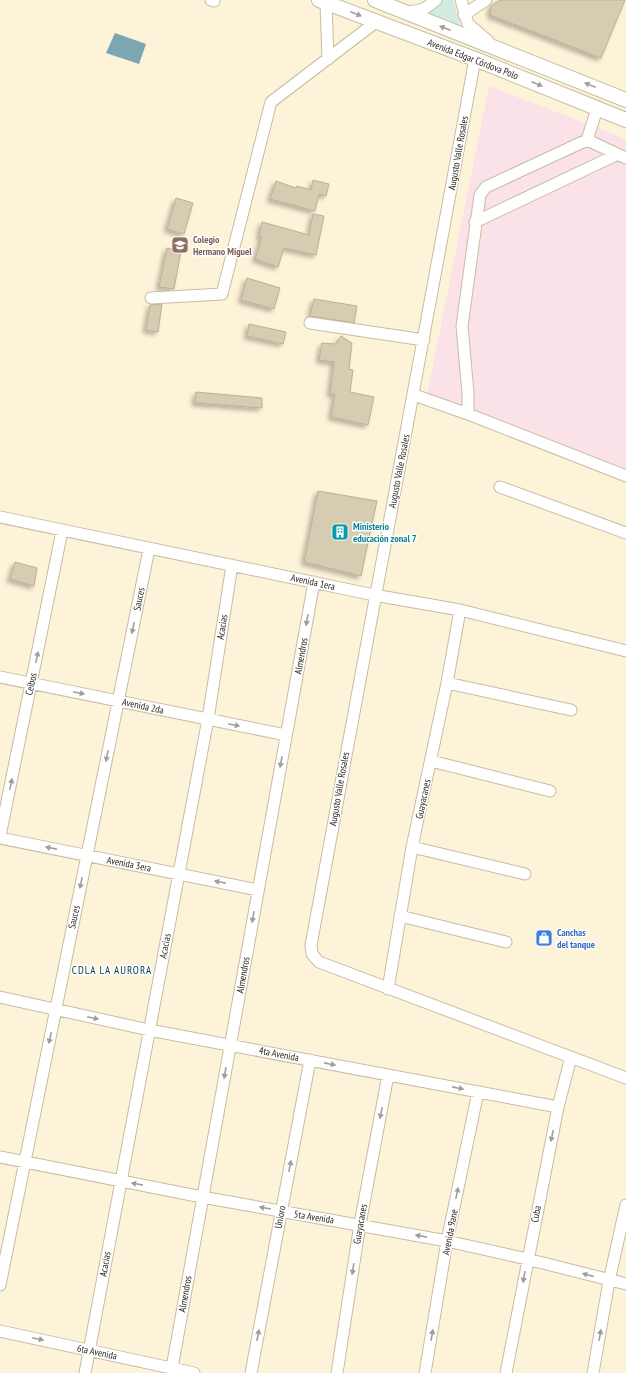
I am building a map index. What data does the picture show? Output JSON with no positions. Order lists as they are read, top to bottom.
{
  "streets": {
    "main road": ["Avenida Edgar Córdova Polo"],
    "street": [
      "Augusto Valle Rosales",
      "Avenida 1era",
      "Sauces",
      "Acacias",
      "Almendros",
      "Ceibos",
      "Avenida 2da",
      "Guayacanes",
      "Avenida 3era",
      "4ta Avenida",
      "Cuba",
      "Unioro",
      "5ta Avenida",
      "Avenida 9ane",
      "6ta Avenida"
    ]
  },
  "crossings": [
    ["Avenida Edgar Córdova Polo", "Augusto Valle Rosales"],
    ["Augusto Valle Rosales", "Avenida 1era"],
    ["Augusto Valle Rosales", "Guayacanes"],
    ["Avenida 1era", "Sauces"],
    ["Avenida 1era", "Acacias"],
    ["Avenida 1era", "Almendros"],
    ["Avenida 1era", "Ceibos"],
    ["Avenida 1era", "Guayacanes"],
    ["Sauces", "Avenida 2da"],
    ["Sauces", "Avenida 3era"],
    ["Sauces", "4ta Avenida"],
    ["Sauces", "5ta Avenida"],
    ["Acacias", "Avenida 2da"],
    ["Acacias", "Avenida 3era"],
    ["Acacias", "4ta Avenida"],
    ["Acacias", "5ta Avenida"],
    ["Acacias", "6ta Avenida"],
    ["Almendros", "Avenida 2da"],
    ["Almendros", "Avenida 3era"],
    ["Almendros", "4ta Avenida"],
    ["Almendros", "5ta Avenida"],
    ["Almendros", "6ta Avenida"],
    ["Ceibos", "Avenida 2da"],
    ["Ceibos", "Avenida 3era"],
    ["Guayacanes", "4ta Avenida"],
    ["Guayacanes", "5ta Avenida"],
    ["4ta Avenida", "Cuba"],
    ["4ta Avenida", "Unioro"],
    ["4ta Avenida", "Avenida 9ane"],
    ["Cuba", "5ta Avenida"],
    ["Unioro", "5ta Avenida"],
    ["5ta Avenida", "Avenida 9ane"]
  ],
  "one_way": [
    "Sauces",
    "Almendros",
    "Ceibos",
    "Avenida 2da",
    "Guayacanes",
    "Avenida 3era",
    "Unioro",
    "5ta Avenida",
    "Avenida 9ane",
    "6ta Avenida"
  ],
  "districts": ["CDLA LA AURORA"],
  "places": {
    "school or university": ["Colegio Hermano Miguel"],
    "building": ["Ministerio educación zonal 7"],
    "shop": ["Canchas del tanque"]
  }
}
